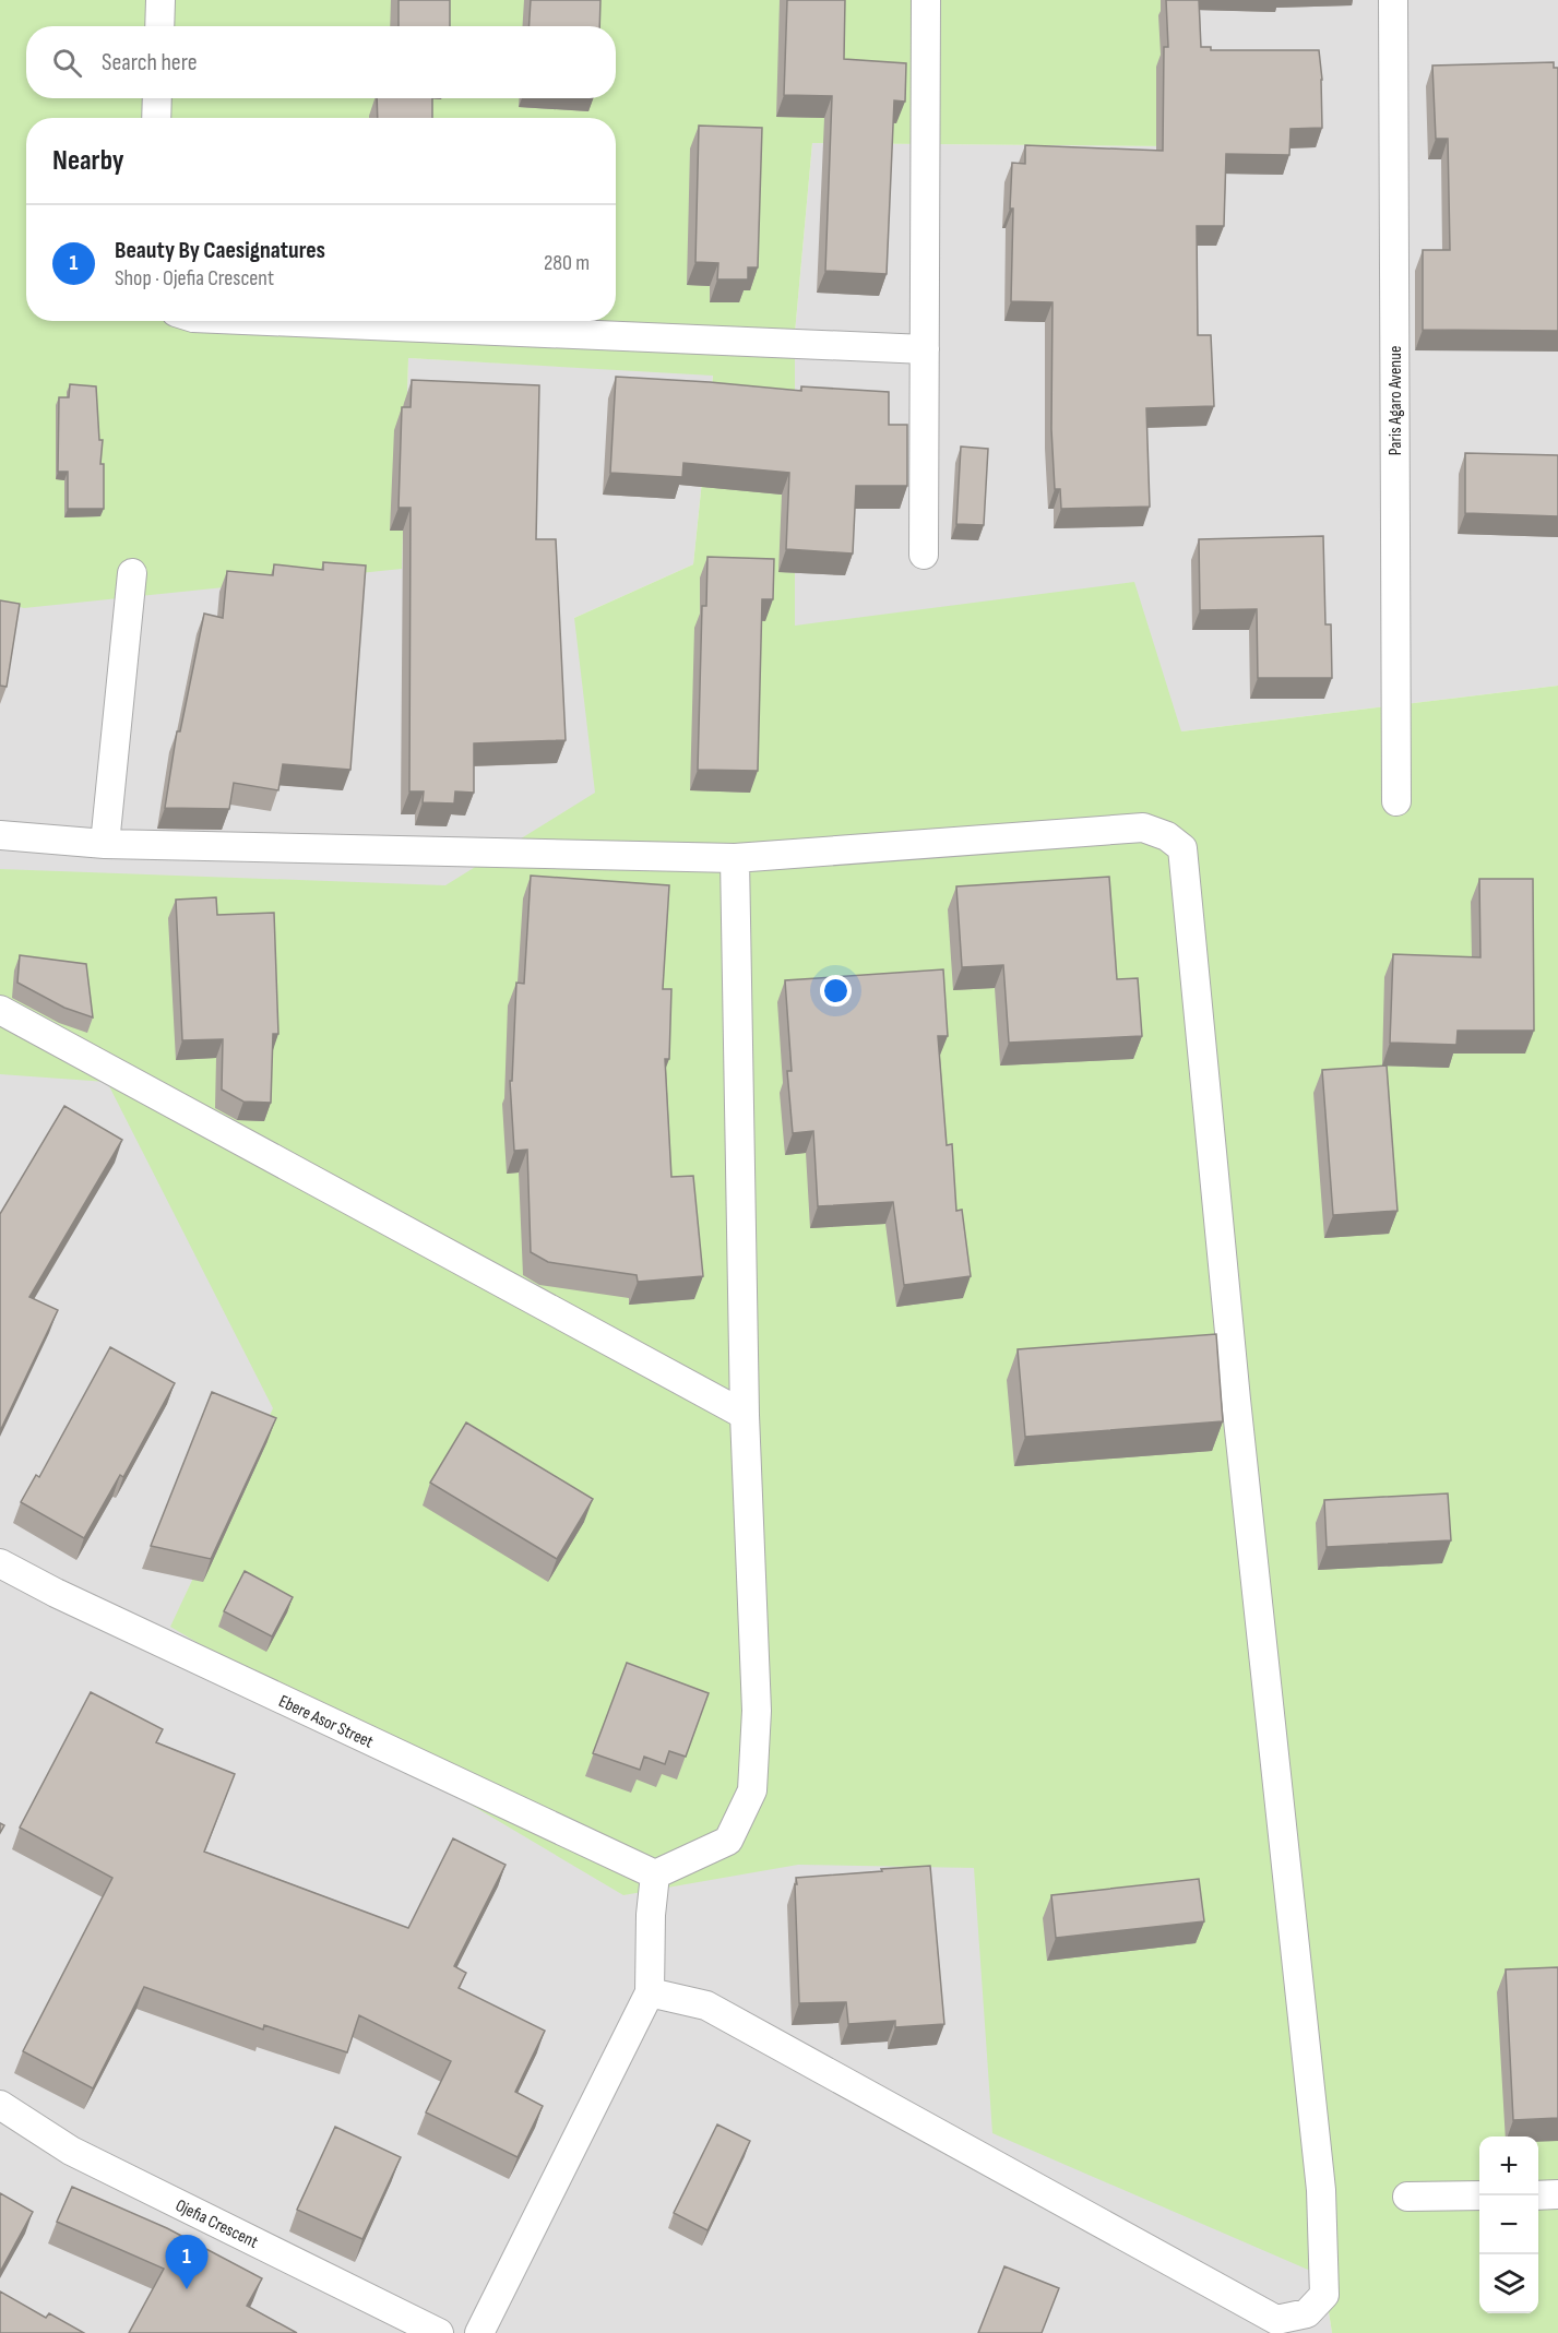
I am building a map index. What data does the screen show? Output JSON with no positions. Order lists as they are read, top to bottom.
{
  "streets": {
    "street": ["Paris Agaro Avenue", "Ebere Asor Street", "Ojefia Crescent"]
  },
  "page": {
    "search": "Search here",
    "heading": "Nearby",
    "list": [
      {
        "mark": "1",
        "name": "Beauty By Caesignatures",
        "note": "Shop · Ojefia Crescent",
        "value": "280 m"
      }
    ],
    "map_buttons": ["+", "−"],
    "pins": "1"
  }
}
